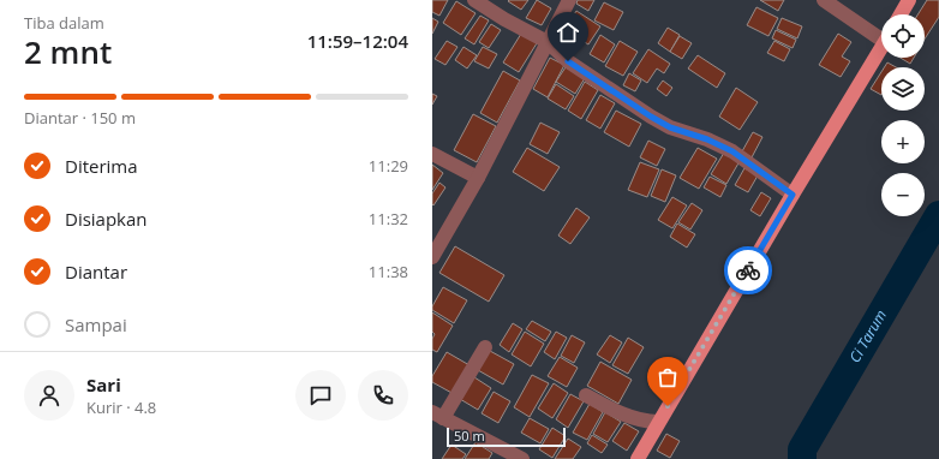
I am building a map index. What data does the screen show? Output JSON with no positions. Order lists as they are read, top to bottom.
{
  "water": ["Ci Tarum"],
  "scale_bar": "50 m",
  "page": {
    "heading": ["2 mnt", "Tiba dalam", "11:59–12:04"],
    "panel": ["Sari", "Kurir · 4.8"],
    "map_buttons": ["+", "−"],
    "bar": "Diantar · 150 m",
    "list": [
      ["Diterima", "11:29"],
      ["Disiapkan", "11:32"],
      ["Diantar", "11:38"],
      "Sampai"
    ],
    "scale": "50 m"
  }
}
